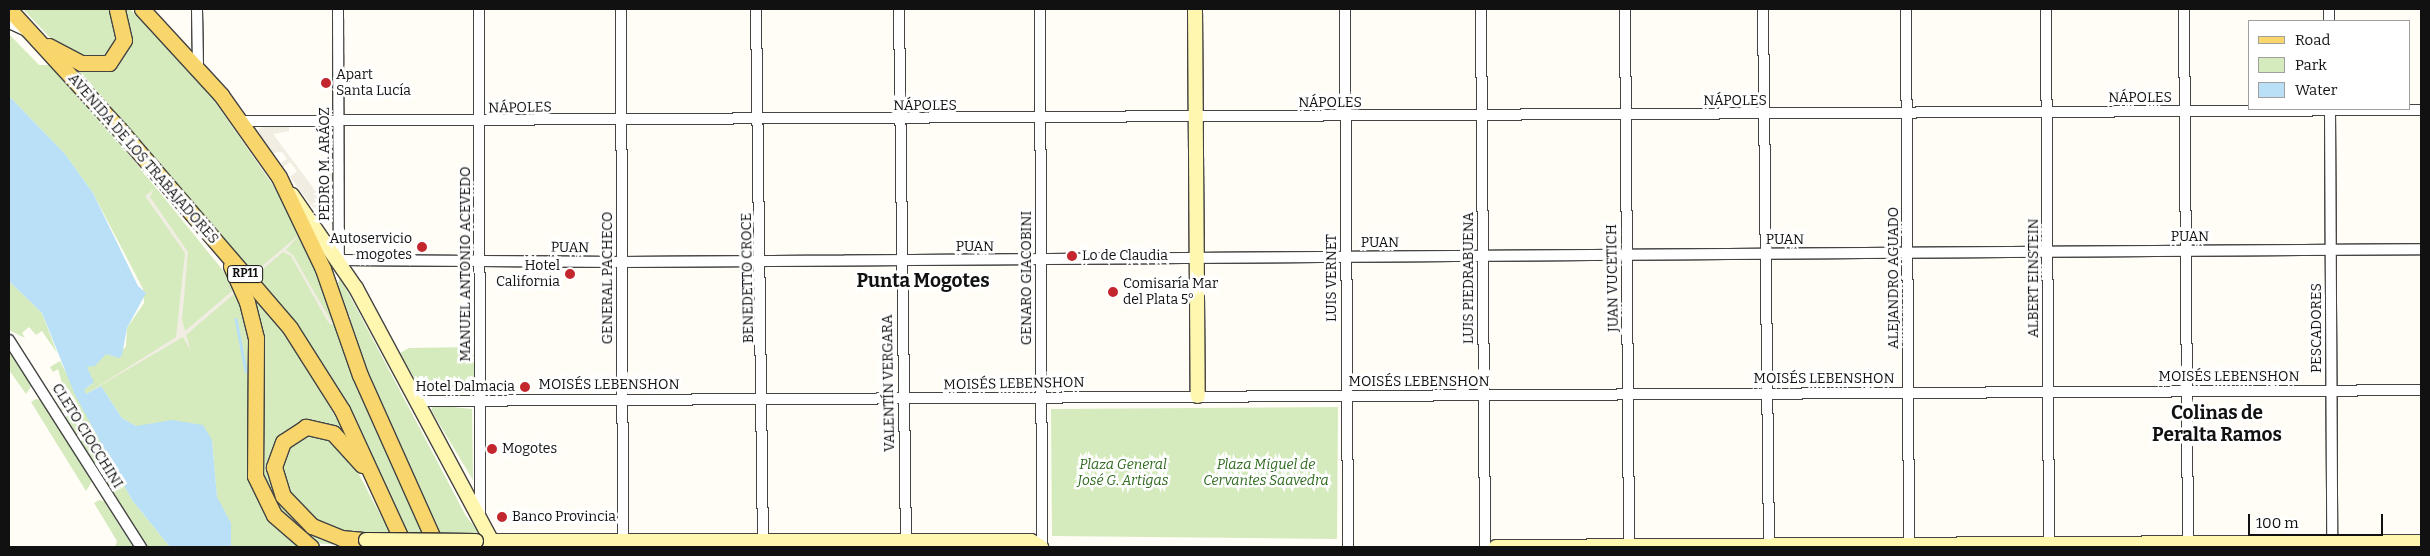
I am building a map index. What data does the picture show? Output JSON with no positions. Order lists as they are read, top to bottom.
{
  "streets": {
    "main road": ["AVENIDA DE LOS TRABAJADORES", "RP11"],
    "street": [
      "NÁPOLES",
      "PEDRO M. ARÁOZ",
      "PUAN",
      "MANUEL ANTONIO ACEVEDO",
      "GENERAL PACHECO",
      "BENEDETTO CROCE",
      "GENARO GIACOBINI",
      "LUIS VERNET",
      "LUIS PIEDRABUENA",
      "JUAN VUCETICH",
      "ALEJANDRO AGUADO",
      "ALBERT EINSTEIN",
      "PESCADORES",
      "MOISÉS LEBENSHON",
      "VALENTÍN VERGARA",
      "CLETO CIOCCHINI"
    ]
  },
  "crossings": [
    ["NÁPOLES", "PEDRO M. ARÁOZ"],
    ["NÁPOLES", "MANUEL ANTONIO ACEVEDO"],
    ["NÁPOLES", "GENERAL PACHECO"],
    ["NÁPOLES", "BENEDETTO CROCE"],
    ["NÁPOLES", "GENARO GIACOBINI"],
    ["NÁPOLES", "LUIS VERNET"],
    ["NÁPOLES", "LUIS PIEDRABUENA"],
    ["NÁPOLES", "JUAN VUCETICH"],
    ["NÁPOLES", "ALEJANDRO AGUADO"],
    ["NÁPOLES", "ALBERT EINSTEIN"],
    ["NÁPOLES", "PESCADORES"],
    ["NÁPOLES", "VALENTÍN VERGARA"],
    ["PEDRO M. ARÁOZ", "PUAN"],
    ["PUAN", "MANUEL ANTONIO ACEVEDO"],
    ["PUAN", "GENERAL PACHECO"],
    ["PUAN", "BENEDETTO CROCE"],
    ["PUAN", "GENARO GIACOBINI"],
    ["PUAN", "LUIS VERNET"],
    ["PUAN", "LUIS PIEDRABUENA"],
    ["PUAN", "JUAN VUCETICH"],
    ["PUAN", "ALEJANDRO AGUADO"],
    ["PUAN", "ALBERT EINSTEIN"],
    ["PUAN", "PESCADORES"],
    ["PUAN", "VALENTÍN VERGARA"],
    ["MANUEL ANTONIO ACEVEDO", "MOISÉS LEBENSHON"],
    ["GENERAL PACHECO", "MOISÉS LEBENSHON"],
    ["BENEDETTO CROCE", "MOISÉS LEBENSHON"],
    ["GENARO GIACOBINI", "MOISÉS LEBENSHON"],
    ["LUIS VERNET", "MOISÉS LEBENSHON"],
    ["LUIS PIEDRABUENA", "MOISÉS LEBENSHON"],
    ["JUAN VUCETICH", "MOISÉS LEBENSHON"],
    ["ALEJANDRO AGUADO", "MOISÉS LEBENSHON"],
    ["ALBERT EINSTEIN", "MOISÉS LEBENSHON"],
    ["PESCADORES", "MOISÉS LEBENSHON"],
    ["MOISÉS LEBENSHON", "VALENTÍN VERGARA"]
  ],
  "districts": ["Punta Mogotes", "Colinas de Peralta Ramos"],
  "parks": ["Plaza General José G. Artigas", "Plaza Miguel de Cervantes Saavedra"],
  "places": [
    "Apart Santa Lucía",
    "Autoservicio mogotes",
    "Lo de Claudia",
    "Hotel California",
    "Comisaría Mar del Plata 5°",
    "Hotel Dalmacia",
    "Mogotes",
    "Banco Provincia"
  ],
  "legend": ["Road", "Park", "Water"],
  "scale_bar": "100 m"
}
